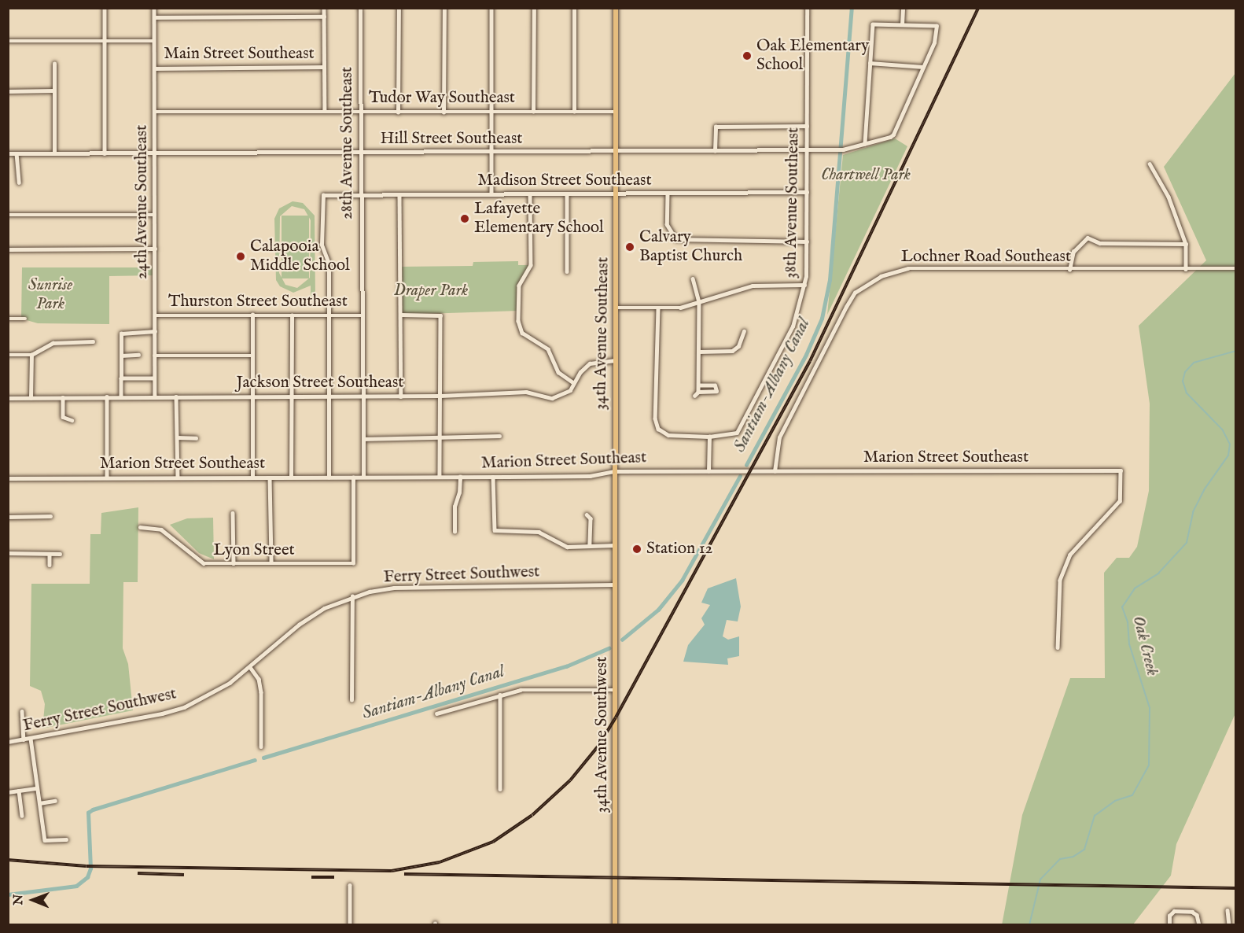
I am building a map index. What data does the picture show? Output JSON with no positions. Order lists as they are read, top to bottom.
{
  "streets": {
    "main road": ["34th Avenue Southeast", "34th Avenue Southwest"],
    "street": [
      "Main Street Southeast",
      "Tudor Way Southeast",
      "Hill Street Southeast",
      "28th Avenue Southeast",
      "Madison Street Southeast",
      "24th Avenue Southeast",
      "38th Avenue Southeast",
      "Lochner Road Southeast",
      "Thurston Street Southeast",
      "Jackson Street Southeast",
      "Marion Street Southeast",
      "Lyon Street",
      "Ferry Street Southwest"
    ]
  },
  "crossings": [
    ["Main Street Southeast", "24th Avenue Southeast"],
    ["Tudor Way Southeast", "28th Avenue Southeast"],
    ["Tudor Way Southeast", "24th Avenue Southeast"],
    ["Tudor Way Southeast", "34th Avenue Southeast"],
    ["Hill Street Southeast", "28th Avenue Southeast"],
    ["Hill Street Southeast", "24th Avenue Southeast"],
    ["Hill Street Southeast", "38th Avenue Southeast"],
    ["Hill Street Southeast", "34th Avenue Southeast"],
    ["28th Avenue Southeast", "Madison Street Southeast"],
    ["28th Avenue Southeast", "Thurston Street Southeast"],
    ["28th Avenue Southeast", "Jackson Street Southeast"],
    ["28th Avenue Southeast", "Marion Street Southeast"],
    ["Madison Street Southeast", "38th Avenue Southeast"],
    ["Madison Street Southeast", "Thurston Street Southeast"],
    ["Madison Street Southeast", "34th Avenue Southeast"],
    ["24th Avenue Southeast", "Thurston Street Southeast"],
    ["24th Avenue Southeast", "Jackson Street Southeast"],
    ["Lochner Road Southeast", "Marion Street Southeast"],
    ["34th Avenue Southeast", "Jackson Street Southeast"],
    ["34th Avenue Southeast", "Marion Street Southeast"],
    ["34th Avenue Southeast", "34th Avenue Southwest"],
    ["Marion Street Southeast", "Lyon Street"],
    ["Ferry Street Southwest", "34th Avenue Southwest"]
  ],
  "water": ["Santiam-Albany Canal", "Oak Creek"],
  "parks": ["Chartwell Park", "Sunrise Park", "Draper Park"],
  "places": [
    "Oak Elementary School",
    "Lafayette Elementary School",
    "Calvary Baptist Church",
    "Calapooia Middle School",
    "Station 12"
  ],
  "north": "left"
}
